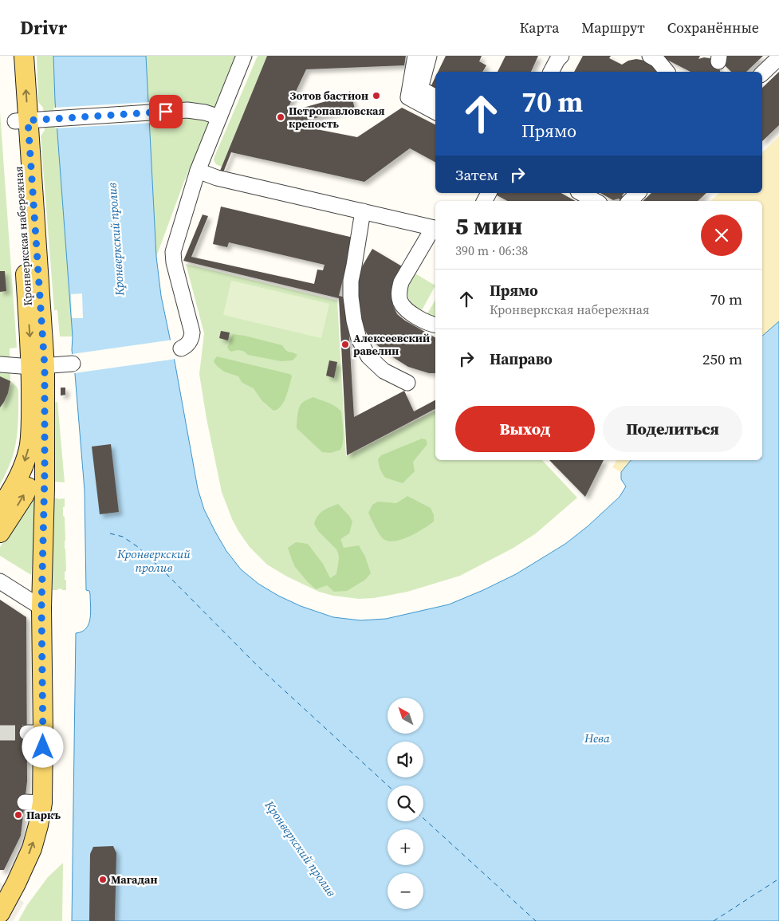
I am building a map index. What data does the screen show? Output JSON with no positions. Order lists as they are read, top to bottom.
{
  "streets": {
    "main road": ["Кронверкская набережная"]
  },
  "water": ["Кронверкский пролив", "Нева"],
  "places": [
    "Зотов бастион",
    "Петропавловская крепость",
    "Алексеевский равелин",
    "Паркъ",
    "Магадан"
  ],
  "north": "top left",
  "page": {
    "header": "Drivr",
    "nav": ["Карта", "Маршрут", "Сохранённые"],
    "turn": ["70 m", "Прямо"],
    "then": "Затем",
    "heading": ["5 мин", "390 m · 06:38"],
    "list": [
      {
        "name": "Прямо",
        "note": "Кронверкская набережная",
        "value": "70 m"
      },
      {
        "name": "Направо",
        "value": "250 m"
      }
    ],
    "buttons": ["Выход", "Поделиться"],
    "map_buttons": ["+", "−"]
  }
}
